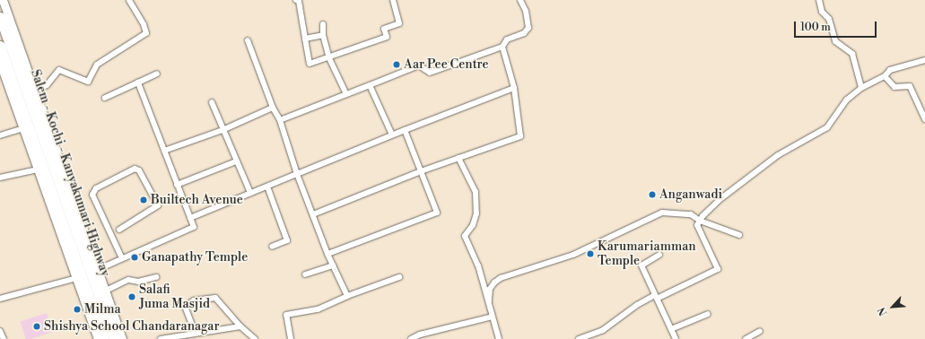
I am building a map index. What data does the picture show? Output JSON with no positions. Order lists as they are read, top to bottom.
{
  "streets": {
    "highway": ["Salem - Kochi - Kanyakumari Highway"]
  },
  "places": [
    "Aar Pee Centre",
    "Anganwadi",
    "Builtech Avenue",
    "Karumariamman Temple",
    "Ganapathy Temple",
    "Salafi Juma Masjid",
    "Milma",
    "Shishya School Chandaranagar"
  ],
  "scale_bar": "100 m",
  "north": "bottom left"
}
